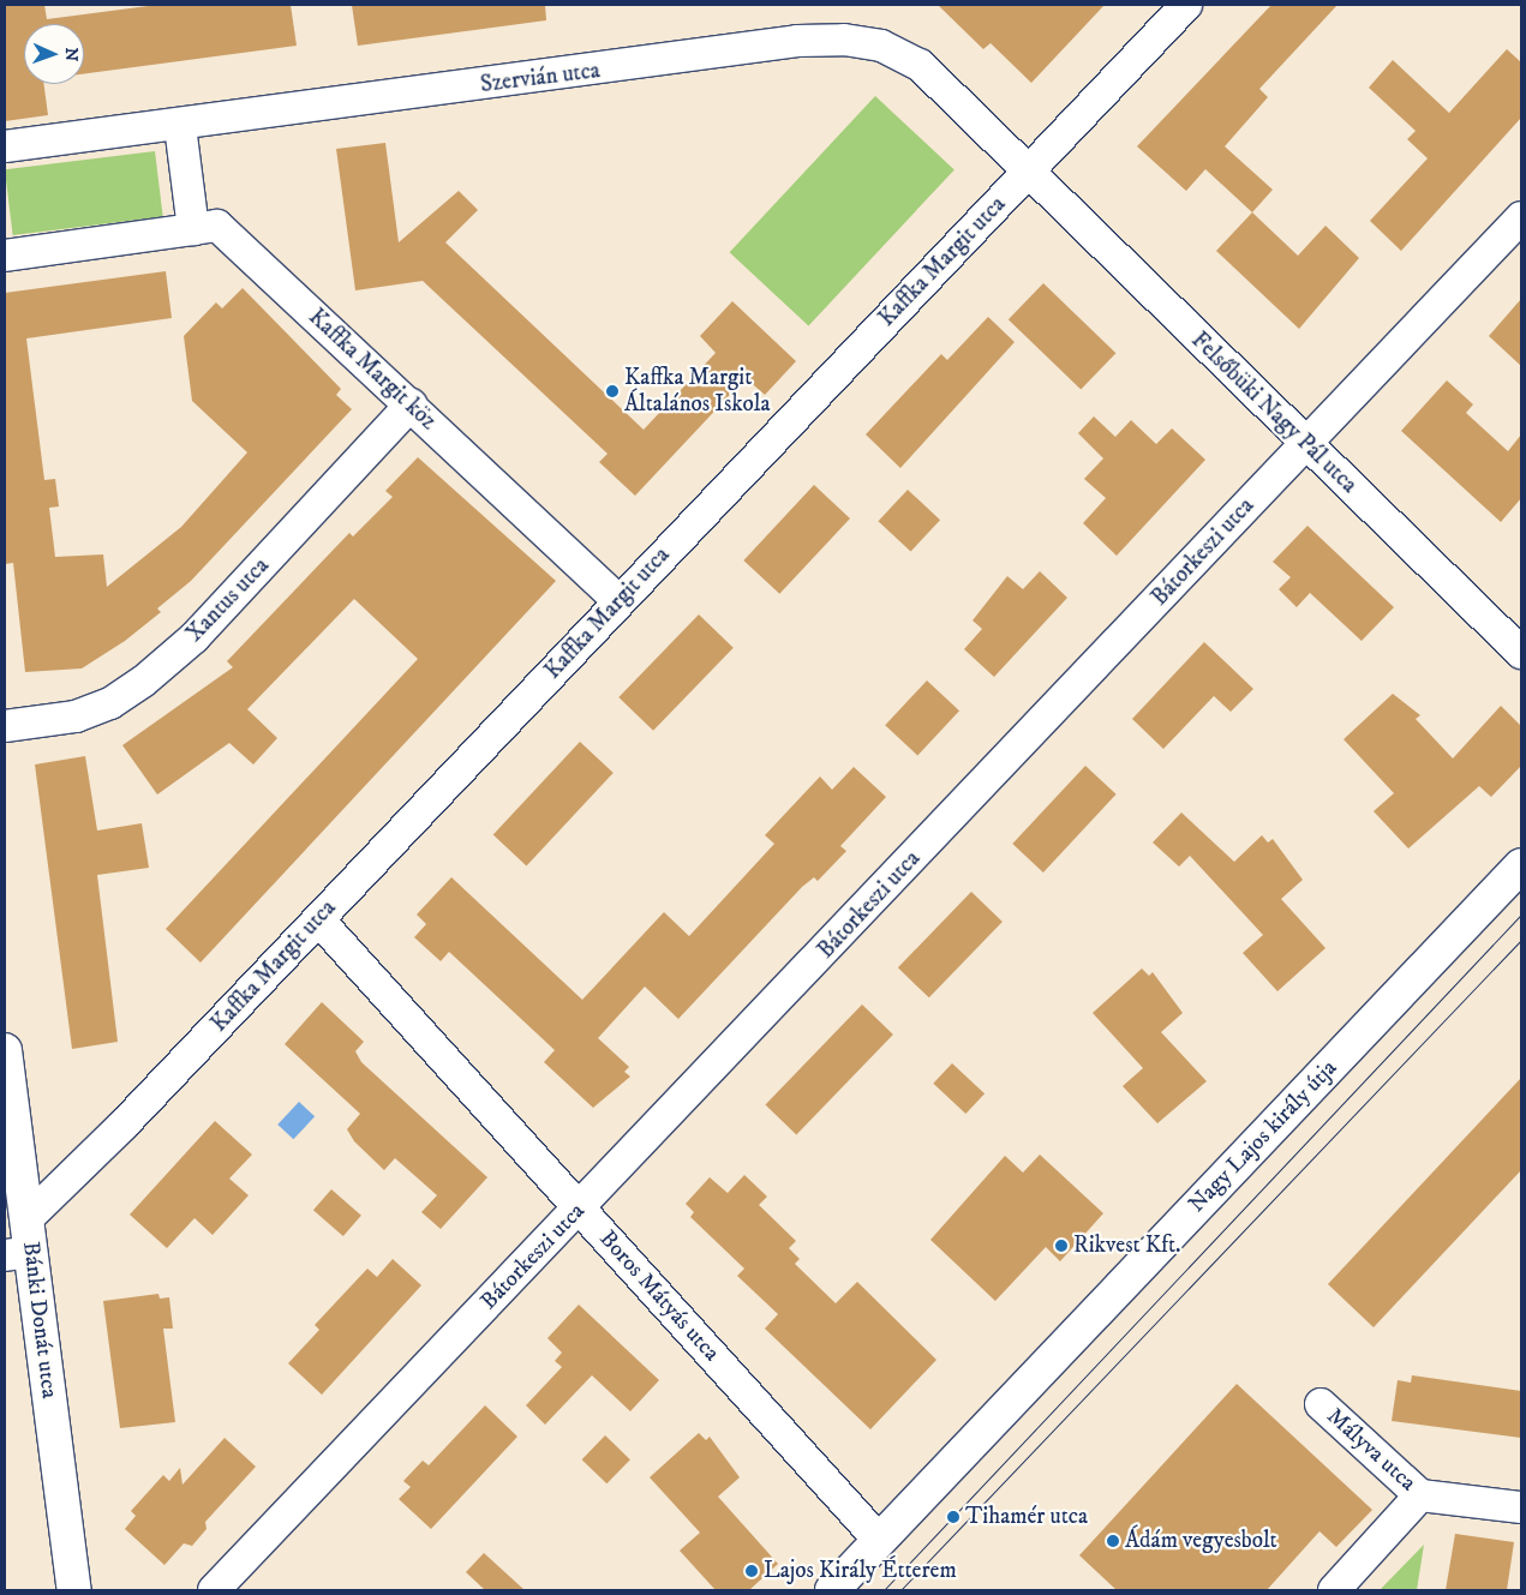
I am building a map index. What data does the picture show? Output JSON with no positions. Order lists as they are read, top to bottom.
{
  "streets": {
    "main road": ["Nagy Lajos király útja", "Bánki Donát utca"],
    "street": [
      "Szervián utca",
      "Kaffka Margit utca",
      "Kaffka Margit köz",
      "Felsőbüki Nagy Pál utca",
      "Bátorkeszi utca",
      "Xantus utca",
      "Boros Mátyás utca",
      "Mályva utca"
    ]
  },
  "crossings": [
    ["Szervián utca", "Kaffka Margit utca"],
    ["Szervián utca", "Felsőbüki Nagy Pál utca"],
    ["Kaffka Margit utca", "Kaffka Margit köz"],
    ["Kaffka Margit utca", "Felsőbüki Nagy Pál utca"],
    ["Kaffka Margit utca", "Boros Mátyás utca"],
    ["Kaffka Margit utca", "Bánki Donát utca"],
    ["Kaffka Margit köz", "Xantus utca"],
    ["Felsőbüki Nagy Pál utca", "Bátorkeszi utca"],
    ["Bátorkeszi utca", "Boros Mátyás utca"],
    ["Nagy Lajos király útja", "Boros Mátyás utca"]
  ],
  "places": [
    "Kaffka Margit Általános Iskola",
    "Rikvest Kft.",
    "Tihamér utca",
    "Ádám vegyesbolt",
    "Lajos Király Étterem"
  ],
  "north": "right"
}
